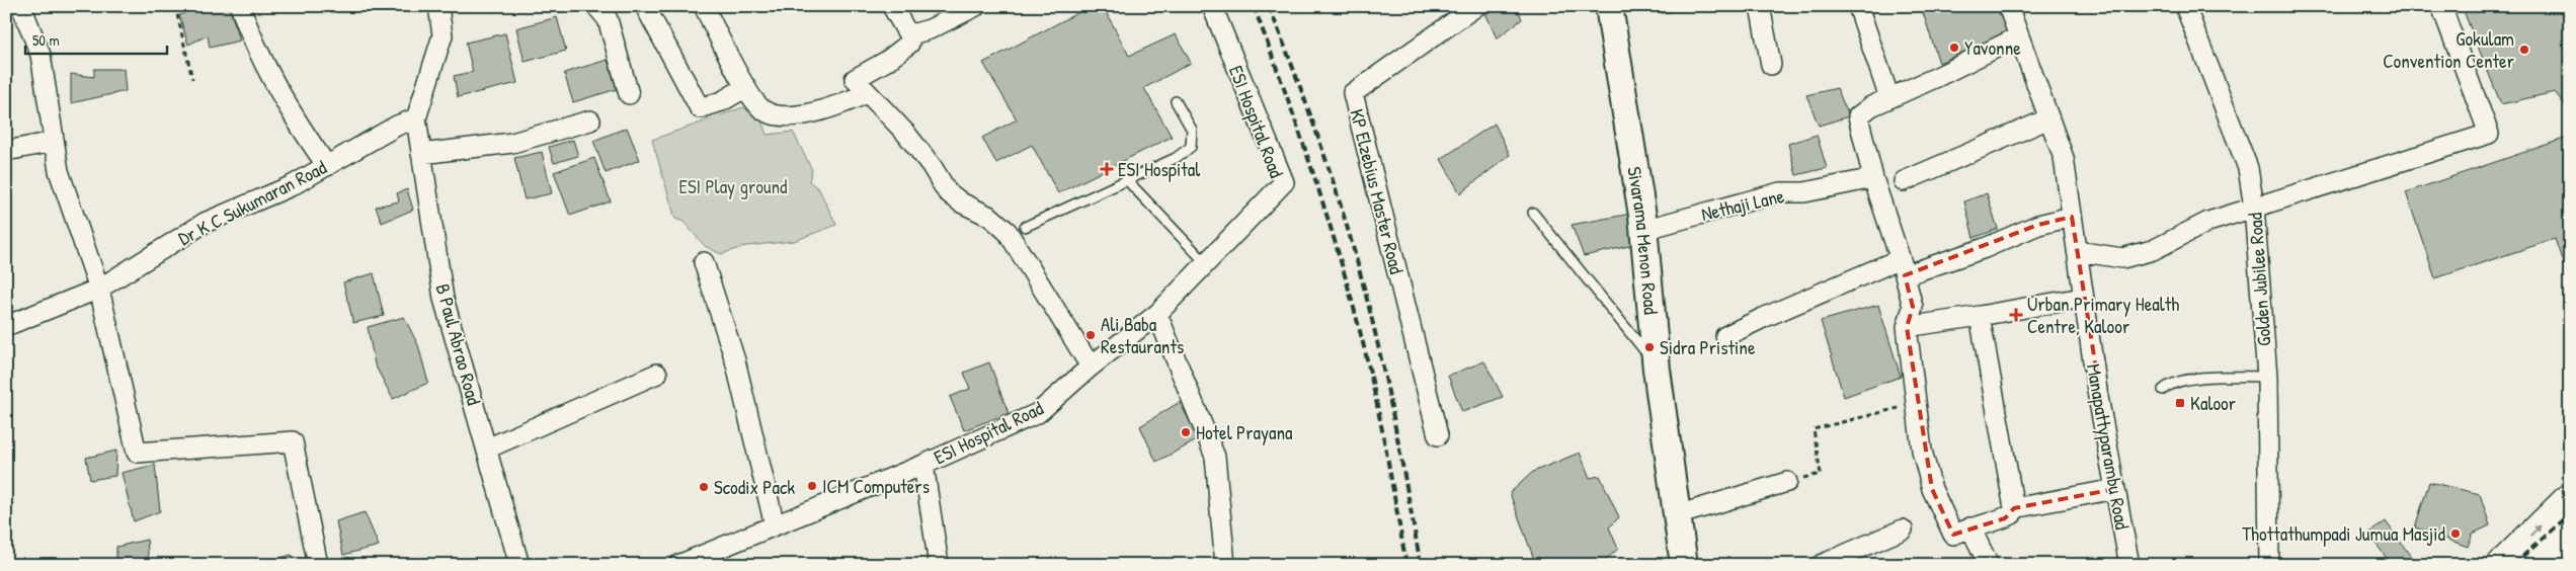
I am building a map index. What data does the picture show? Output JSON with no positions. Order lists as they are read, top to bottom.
{
  "streets": {
    "street": [
      "ESI Hospital Road",
      "KP Elzebius Master Road",
      "Dr K C Sukumaran Road",
      "Nethaji Lane",
      "Sivarama Menon Road",
      "Golden Jubilee Road",
      "B Paul Abrao Road",
      "Manapattyparambu Road"
    ]
  },
  "crossings": [
    ["Dr K C Sukumaran Road", "B Paul Abrao Road"],
    ["Nethaji Lane", "Sivarama Menon Road"]
  ],
  "parks": ["ESI Play ground"],
  "places": {
    "other": [
      "Yavonne",
      "Gokulam Convention Center",
      "Ali Baba Restaurants",
      "Sidra Pristine",
      "Hotel Prayana",
      "ICM Computers",
      "Scodix Pack",
      "Thottathumpadi Jumua Masjid"
    ],
    "health": ["ESI Hospital", "Urban Primary Health Centre, Kaloor"],
    "transit": ["Kaloor"]
  },
  "scale_bar": "50 m"
}
